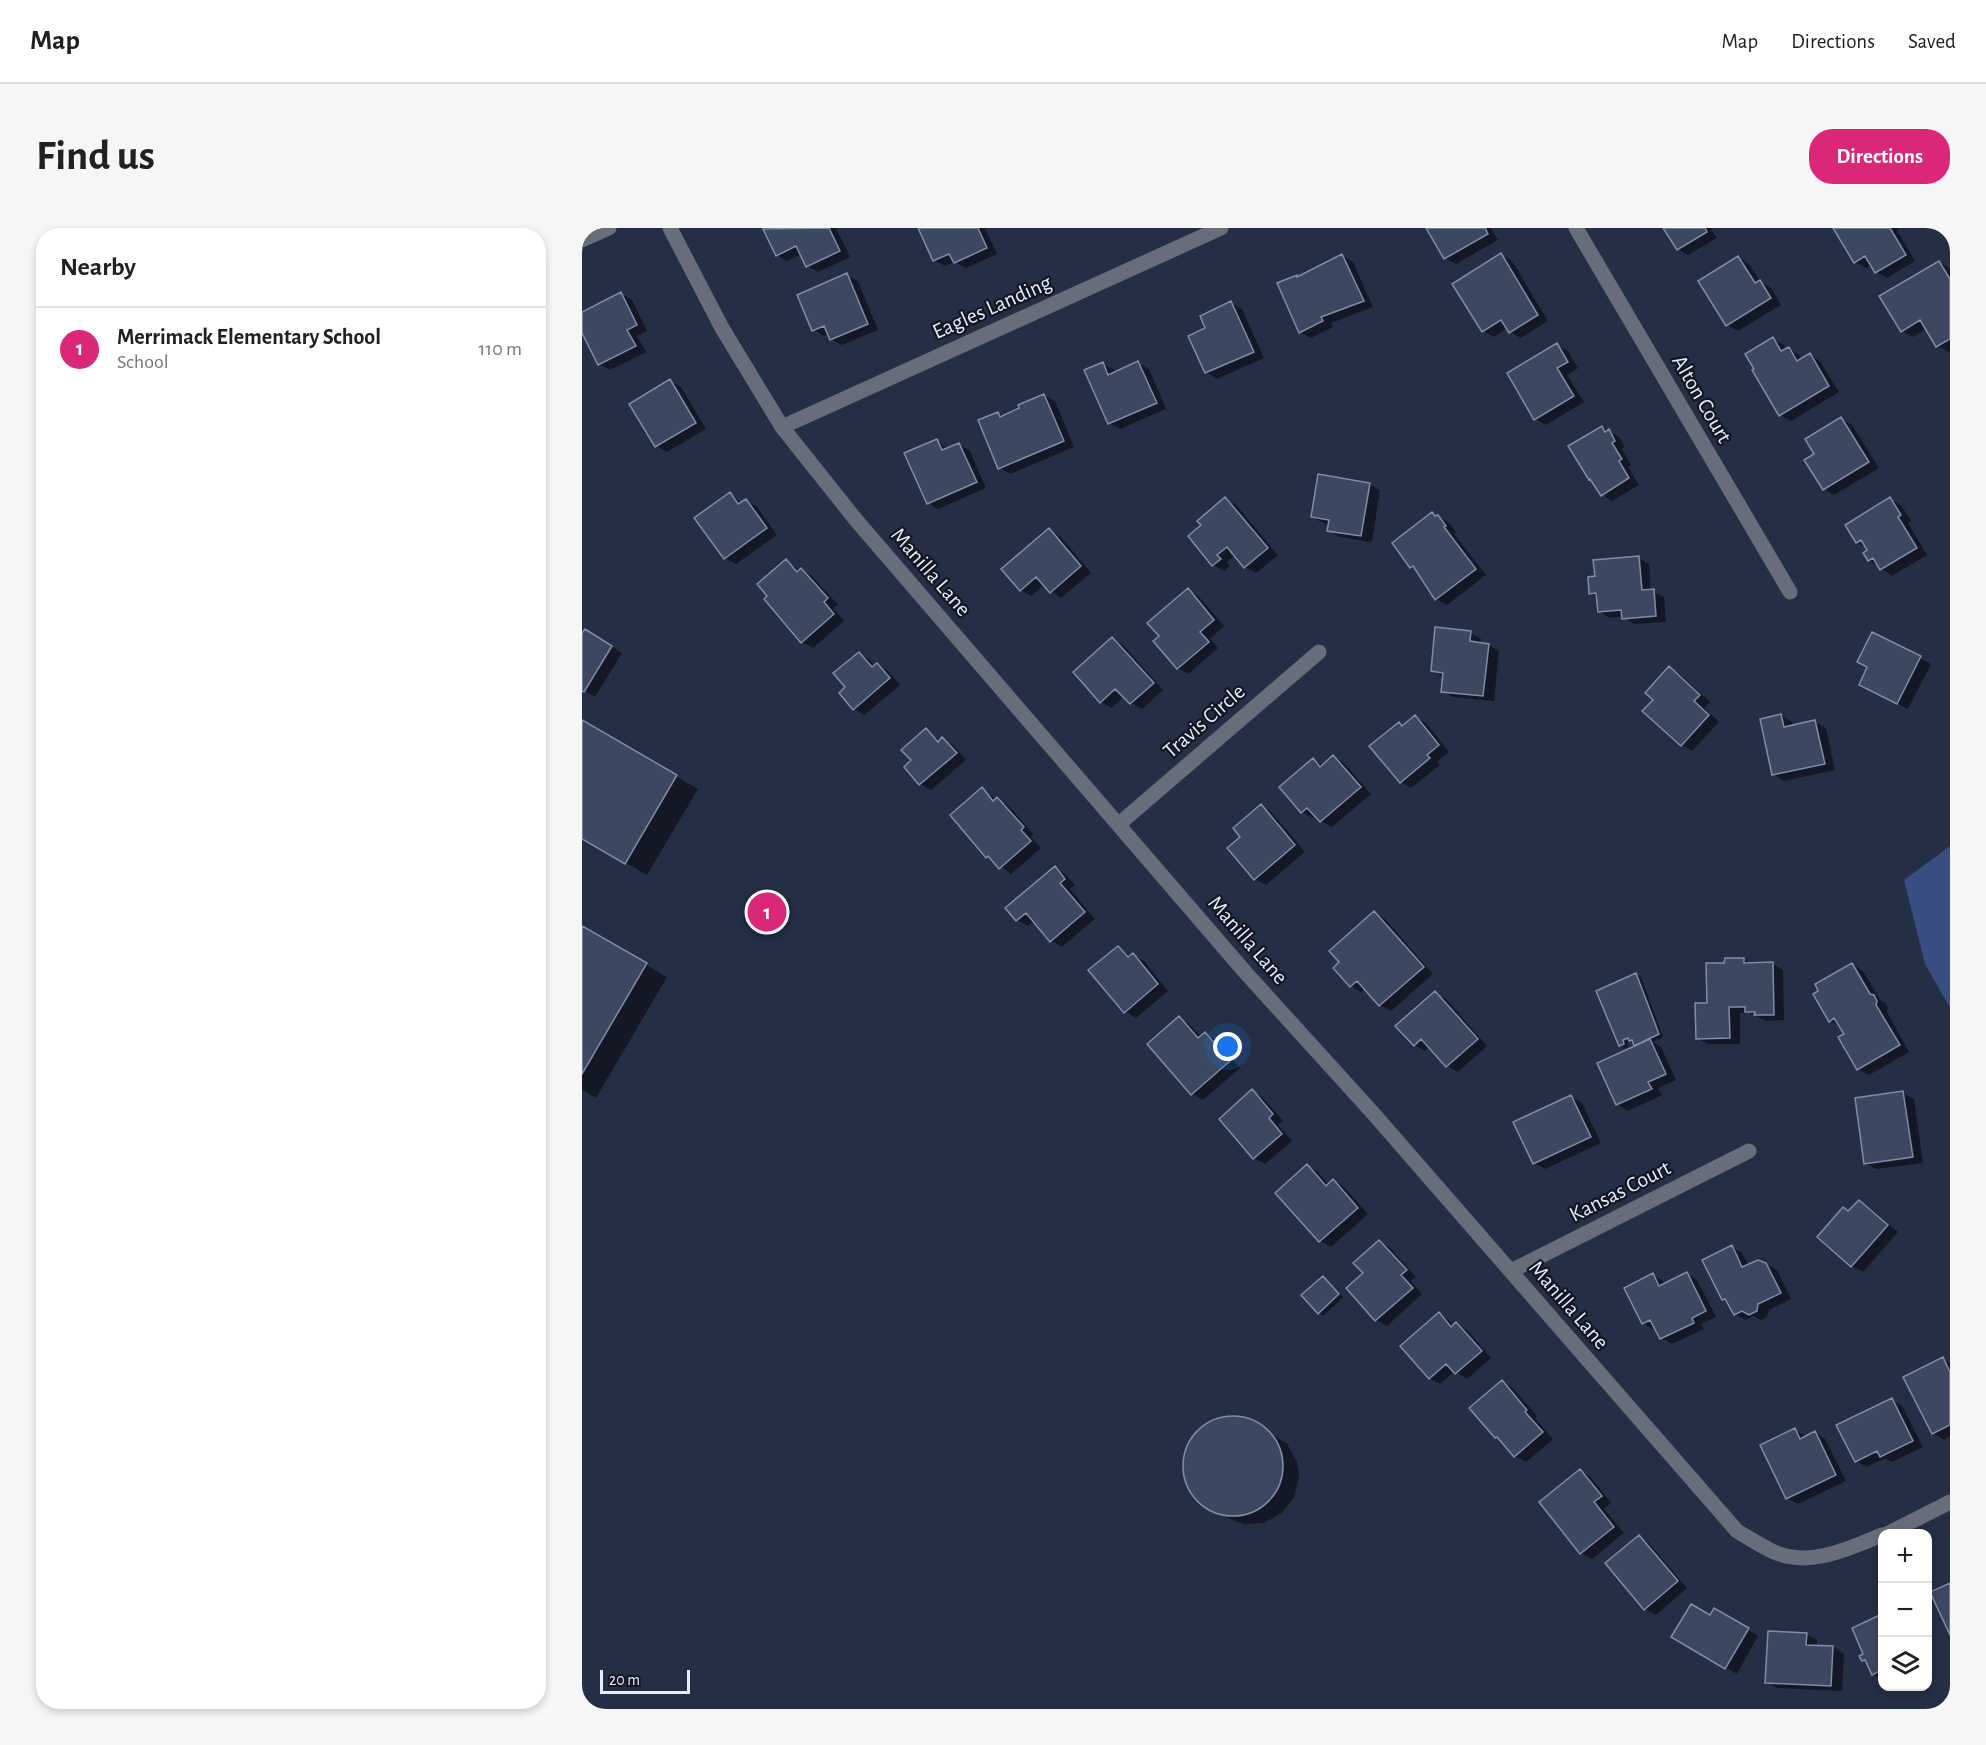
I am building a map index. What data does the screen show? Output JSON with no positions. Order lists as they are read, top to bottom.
{
  "streets": {
    "street": [
      "Eagles Landing",
      "Alton Court",
      "Manilla Lane",
      "Travis Circle",
      "Kansas Court"
    ]
  },
  "crossings": [
    ["Eagles Landing", "Manilla Lane"],
    ["Manilla Lane", "Travis Circle"],
    ["Manilla Lane", "Kansas Court"]
  ],
  "scale_bar": "20 m",
  "page": {
    "header": "Map",
    "nav": ["Map", "Directions", "Saved"],
    "buttons": "Directions",
    "title": "Find us",
    "heading": "Nearby",
    "list": [
      {
        "mark": "1",
        "name": "Merrimack Elementary School",
        "note": "School",
        "value": "110 m"
      }
    ],
    "pins": "1",
    "map_buttons": ["+", "−"],
    "scale": "20 m"
  }
}
